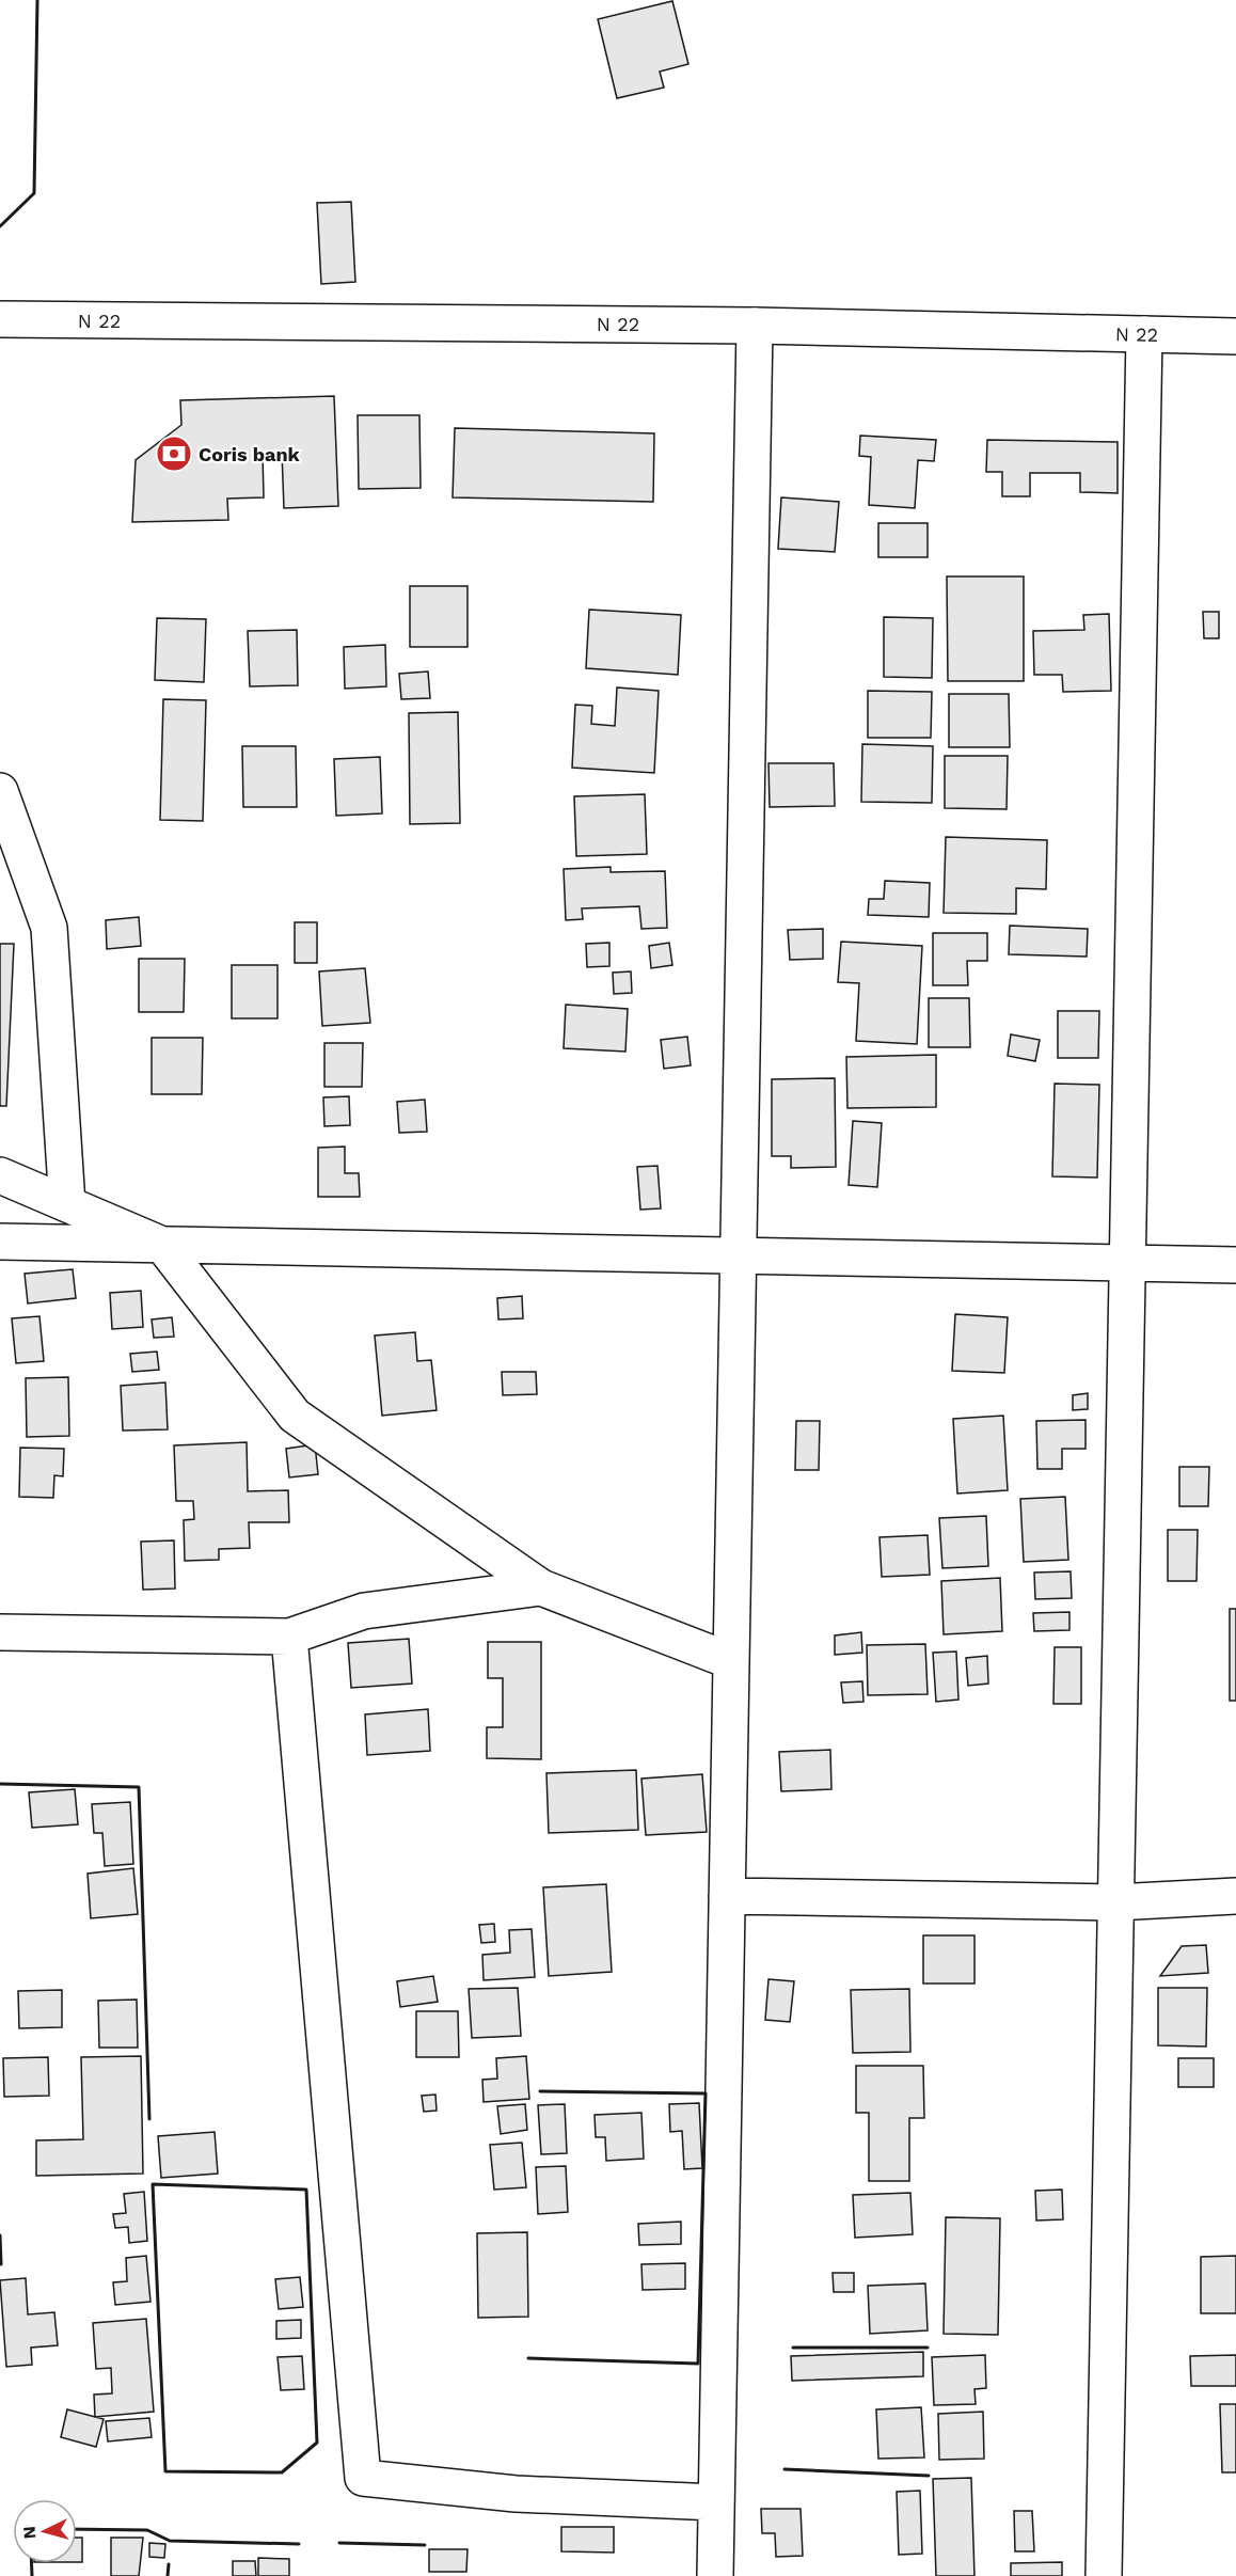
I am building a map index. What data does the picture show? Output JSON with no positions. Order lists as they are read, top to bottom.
{
  "streets": {
    "street": ["N 22"]
  },
  "places": {
    "bank": ["Coris bank"]
  },
  "north": "left"
}
